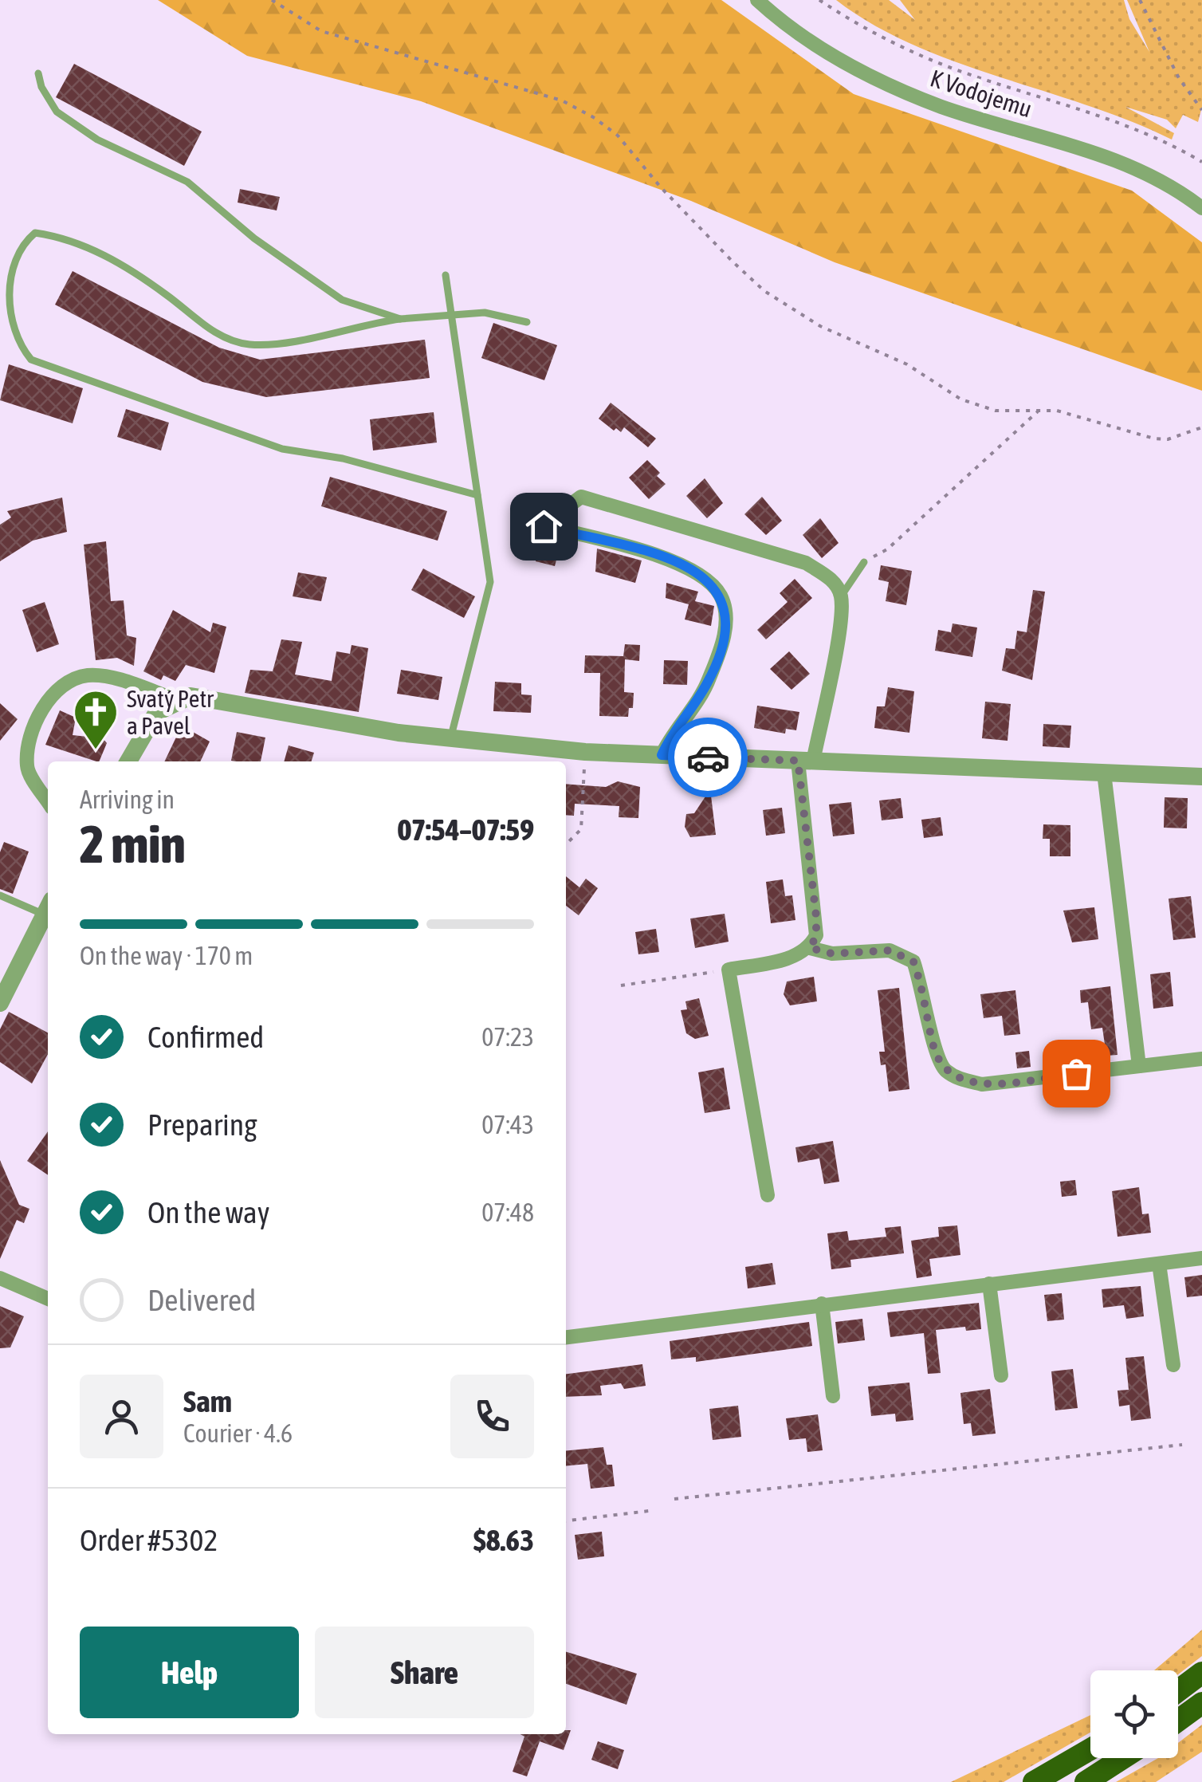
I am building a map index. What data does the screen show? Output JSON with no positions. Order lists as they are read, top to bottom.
{
  "streets": {
    "street": ["K Vodojemu"]
  },
  "places": {
    "church": ["Svatý Petr a Pavel"]
  },
  "page": {
    "heading": ["2 min", "Arriving in", "07:54–07:59"],
    "panel": [
      "Sam",
      "Courier · 4.6",
      "Order #5302",
      "$8.63"
    ],
    "bar": "On the way · 170 m",
    "list": [
      ["Confirmed", "07:23"],
      ["Preparing", "07:43"],
      ["On the way", "07:48"],
      "Delivered"
    ],
    "buttons": ["Help", "Share"]
  }
}
